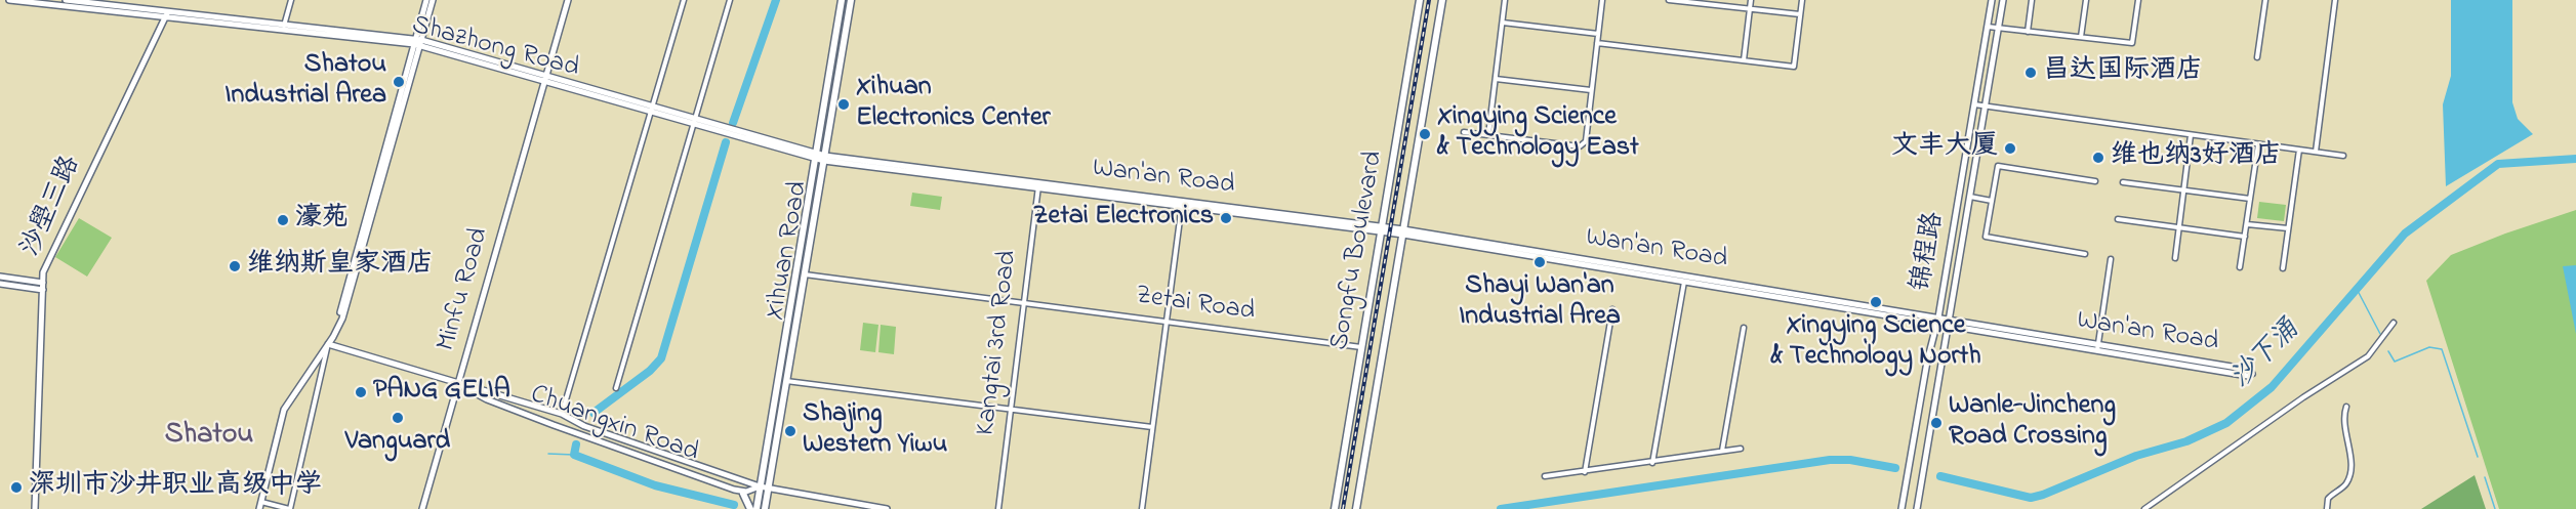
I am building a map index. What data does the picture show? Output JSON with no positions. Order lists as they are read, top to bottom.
{
  "streets": {
    "main road": ["Xihuan Road", "Songfu Boulevard"],
    "street": [
      "Shazhong Road",
      "Wan'an Road",
      "沙壆三路",
      "锦程路",
      "Minfu Road",
      "Zetai Road",
      "Kangtai 3rd Road",
      "Chuangxin Road"
    ]
  },
  "crossings": [
    ["Shazhong Road", "Wan'an Road"],
    ["Shazhong Road", "沙壆三路"],
    ["Shazhong Road", "Xihuan Road"],
    ["Shazhong Road", "Minfu Road"],
    ["Wan'an Road", "Xihuan Road"],
    ["Wan'an Road", "Songfu Boulevard"],
    ["Wan'an Road", "锦程路"],
    ["Wan'an Road", "Kangtai 3rd Road"],
    ["Xihuan Road", "Zetai Road"],
    ["Xihuan Road", "Chuangxin Road"],
    ["Songfu Boulevard", "Zetai Road"],
    ["Minfu Road", "Chuangxin Road"],
    ["Zetai Road", "Kangtai 3rd Road"]
  ],
  "districts": ["Shatou"],
  "water": ["沙下涌"],
  "places": [
    "昌达国际酒店",
    "Shatou Industrial Area",
    "Xihuan Electronics Center",
    "Xingying Science & Technology East",
    "文丰大厦",
    "维也纳3好酒店",
    "Zetai Electronics",
    "濠苑",
    "Shayi Wan'an Industrial Area",
    "维纳斯皇家酒店",
    "Xingying Science & Technology North",
    "PANG GELIA",
    "Vanguard",
    "Wanle-Jincheng Road Crossing",
    "Shajing Western Yiwu",
    "深圳市沙井职业高级中学"
  ]
}
